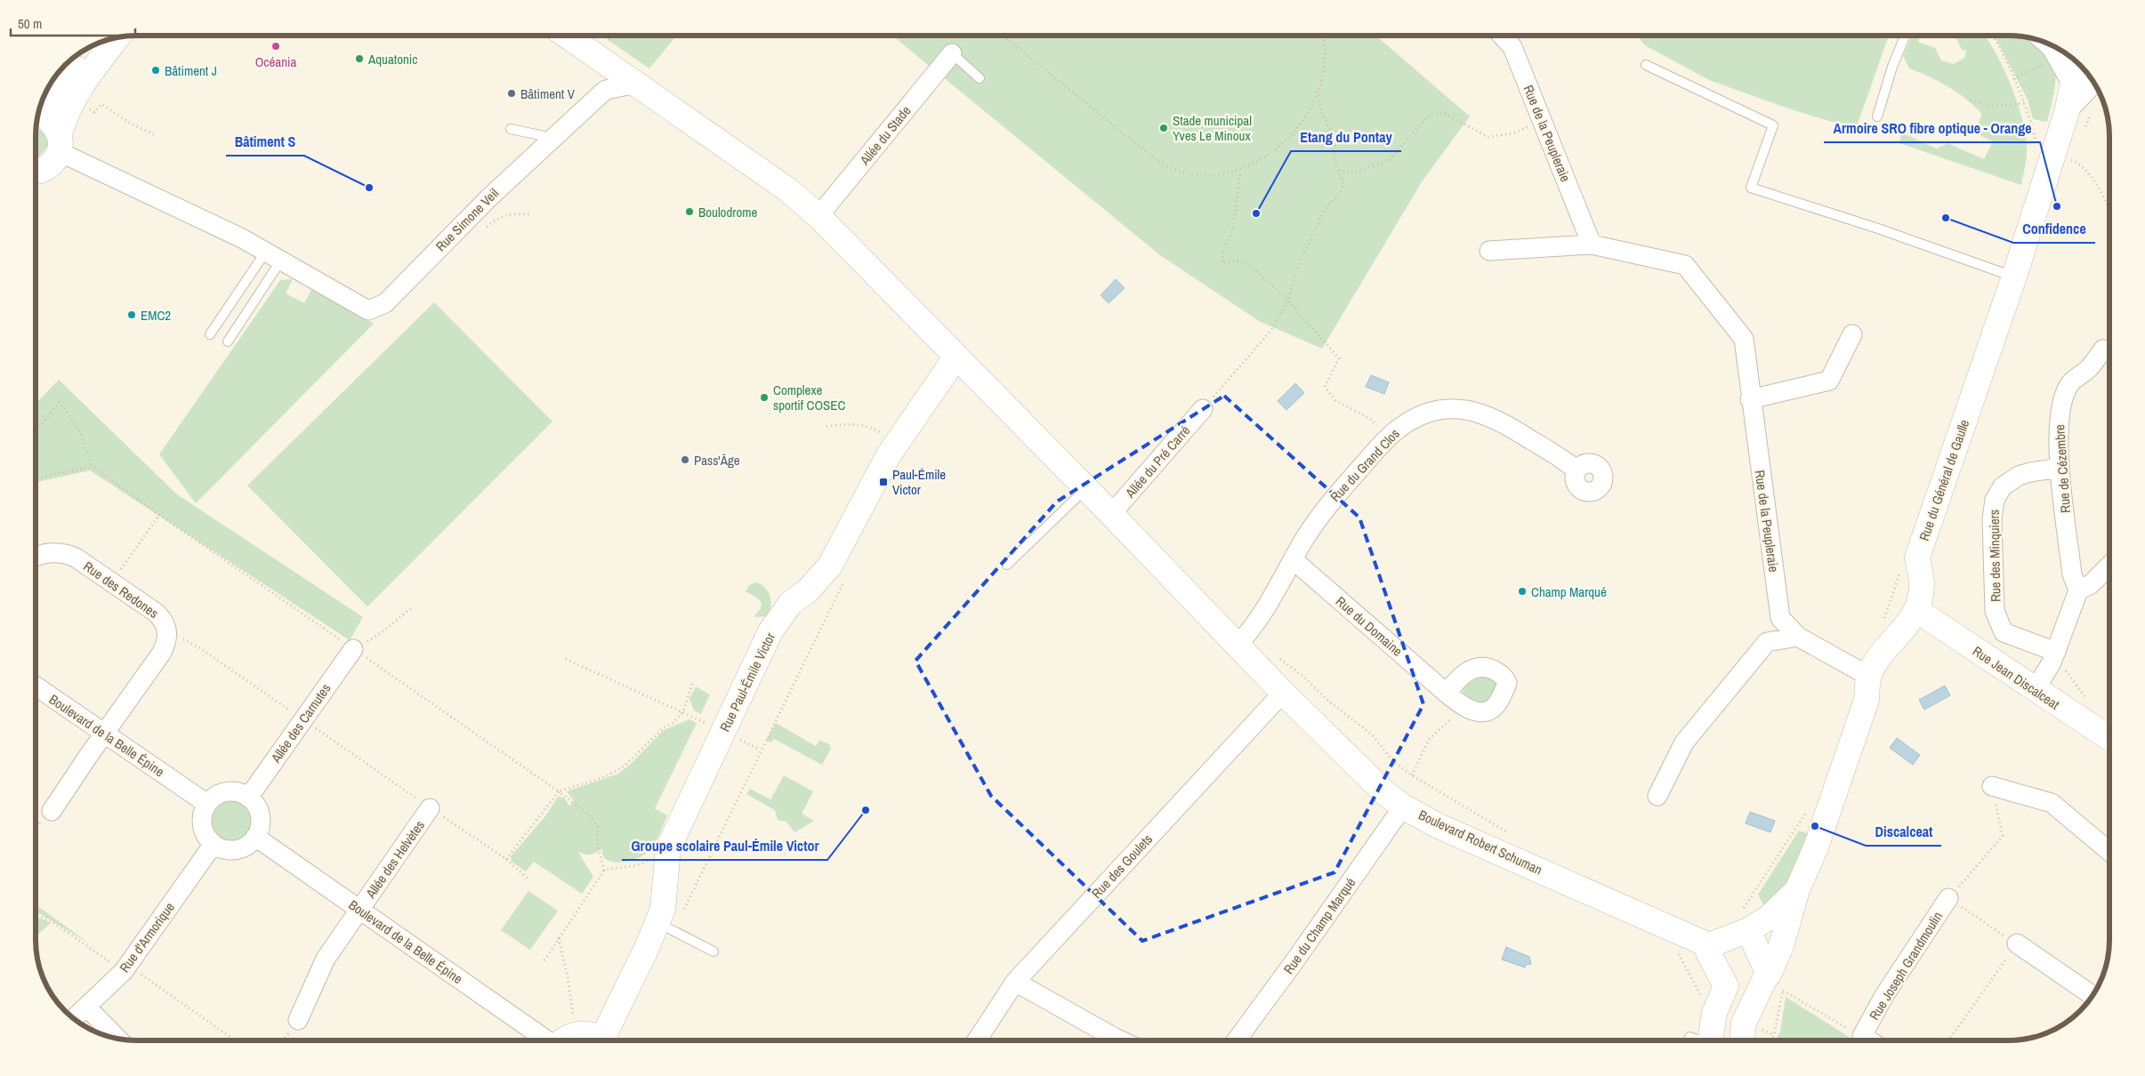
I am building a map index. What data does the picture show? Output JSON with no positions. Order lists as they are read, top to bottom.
{
  "streets": {
    "street": [
      "Rue de la Peupleraie",
      "Allée du Stade",
      "Rue Simone Veil",
      "Allée du Pré Carré",
      "Rue du Grand Clos",
      "Rue de Cézembre",
      "Rue du Général de Gaulle",
      "Rue des Minquiers",
      "Rue des Redones",
      "Rue du Domaine",
      "Rue Jean Discalceat",
      "Rue Paul-Émile Victor",
      "Allée des Carnutes",
      "Boulevard de la Belle Épine",
      "Boulevard Robert Schuman",
      "Allée des Helvètes",
      "Rue des Goulets",
      "Rue du Champ Marqué",
      "Rue d'Armorique",
      "Rue Joseph Grandmoulin"
    ]
  },
  "crossings": [
    ["Rue de la Peupleraie", "Rue du Général de Gaulle"],
    ["Allée du Stade", "Boulevard Robert Schuman"],
    ["Rue Simone Veil", "Boulevard Robert Schuman"],
    ["Allée du Pré Carré", "Boulevard Robert Schuman"],
    ["Rue du Grand Clos", "Rue du Domaine"],
    ["Rue du Grand Clos", "Boulevard Robert Schuman"],
    ["Rue de Cézembre", "Rue des Minquiers"],
    ["Rue du Général de Gaulle", "Rue Jean Discalceat"],
    ["Rue du Général de Gaulle", "Boulevard Robert Schuman"],
    ["Rue des Redones", "Boulevard de la Belle Épine"],
    ["Rue Paul-Émile Victor", "Boulevard Robert Schuman"],
    ["Allée des Carnutes", "Boulevard de la Belle Épine"],
    ["Allée des Carnutes", "Rue d'Armorique"],
    ["Boulevard de la Belle Épine", "Allée des Helvètes"],
    ["Boulevard de la Belle Épine", "Rue d'Armorique"],
    ["Boulevard Robert Schuman", "Rue des Goulets"],
    ["Boulevard Robert Schuman", "Rue du Champ Marqué"]
  ],
  "places": {
    "other": [
      "Océania",
      "Aquatonic",
      "Bâtiment J",
      "Bâtiment V",
      "Stade municipal Yves Le Minoux",
      "Bâtiment S",
      "Armoire SRO fibre optique - Orange",
      "Boulodrome",
      "Etang du Pontay",
      "Confidence",
      "EMC2",
      "Complexe sportif COSEC",
      "Pass'Âge",
      "Champ Marqué",
      "Groupe scolaire Paul-Émile Victor",
      "Discalceat"
    ],
    "transit": ["Paul-Émile Victor"]
  },
  "scale_bar": "50 m"
}
